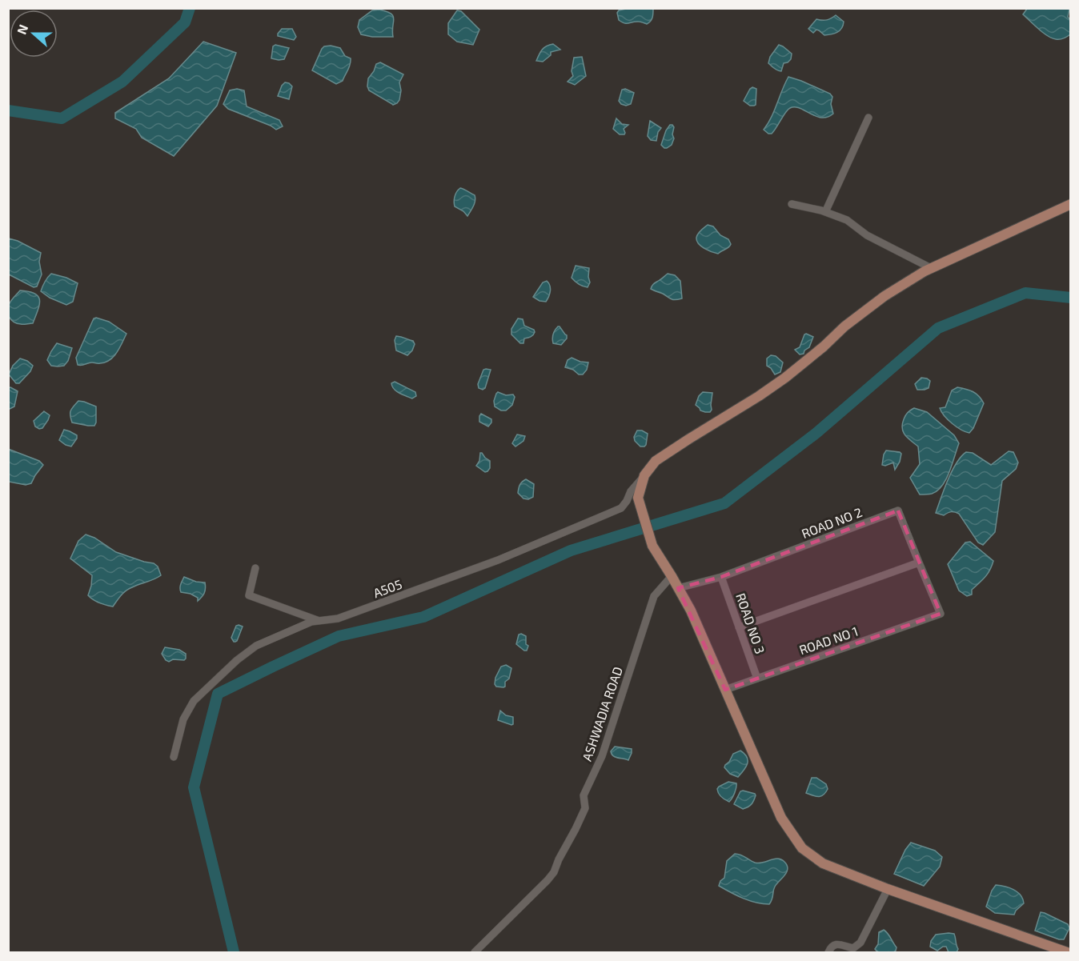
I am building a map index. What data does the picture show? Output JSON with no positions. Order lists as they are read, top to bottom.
{
  "streets": {
    "street": [
      "ROAD NO 2",
      "A505",
      "ROAD NO 3",
      "ROAD NO 1",
      "ASHWADIA ROAD"
    ]
  },
  "crossings": [
    ["ROAD NO 2", "ROAD NO 3"],
    ["ROAD NO 2", "ROAD NO 1"],
    ["ROAD NO 3", "ROAD NO 1"]
  ],
  "north": "left"
}
